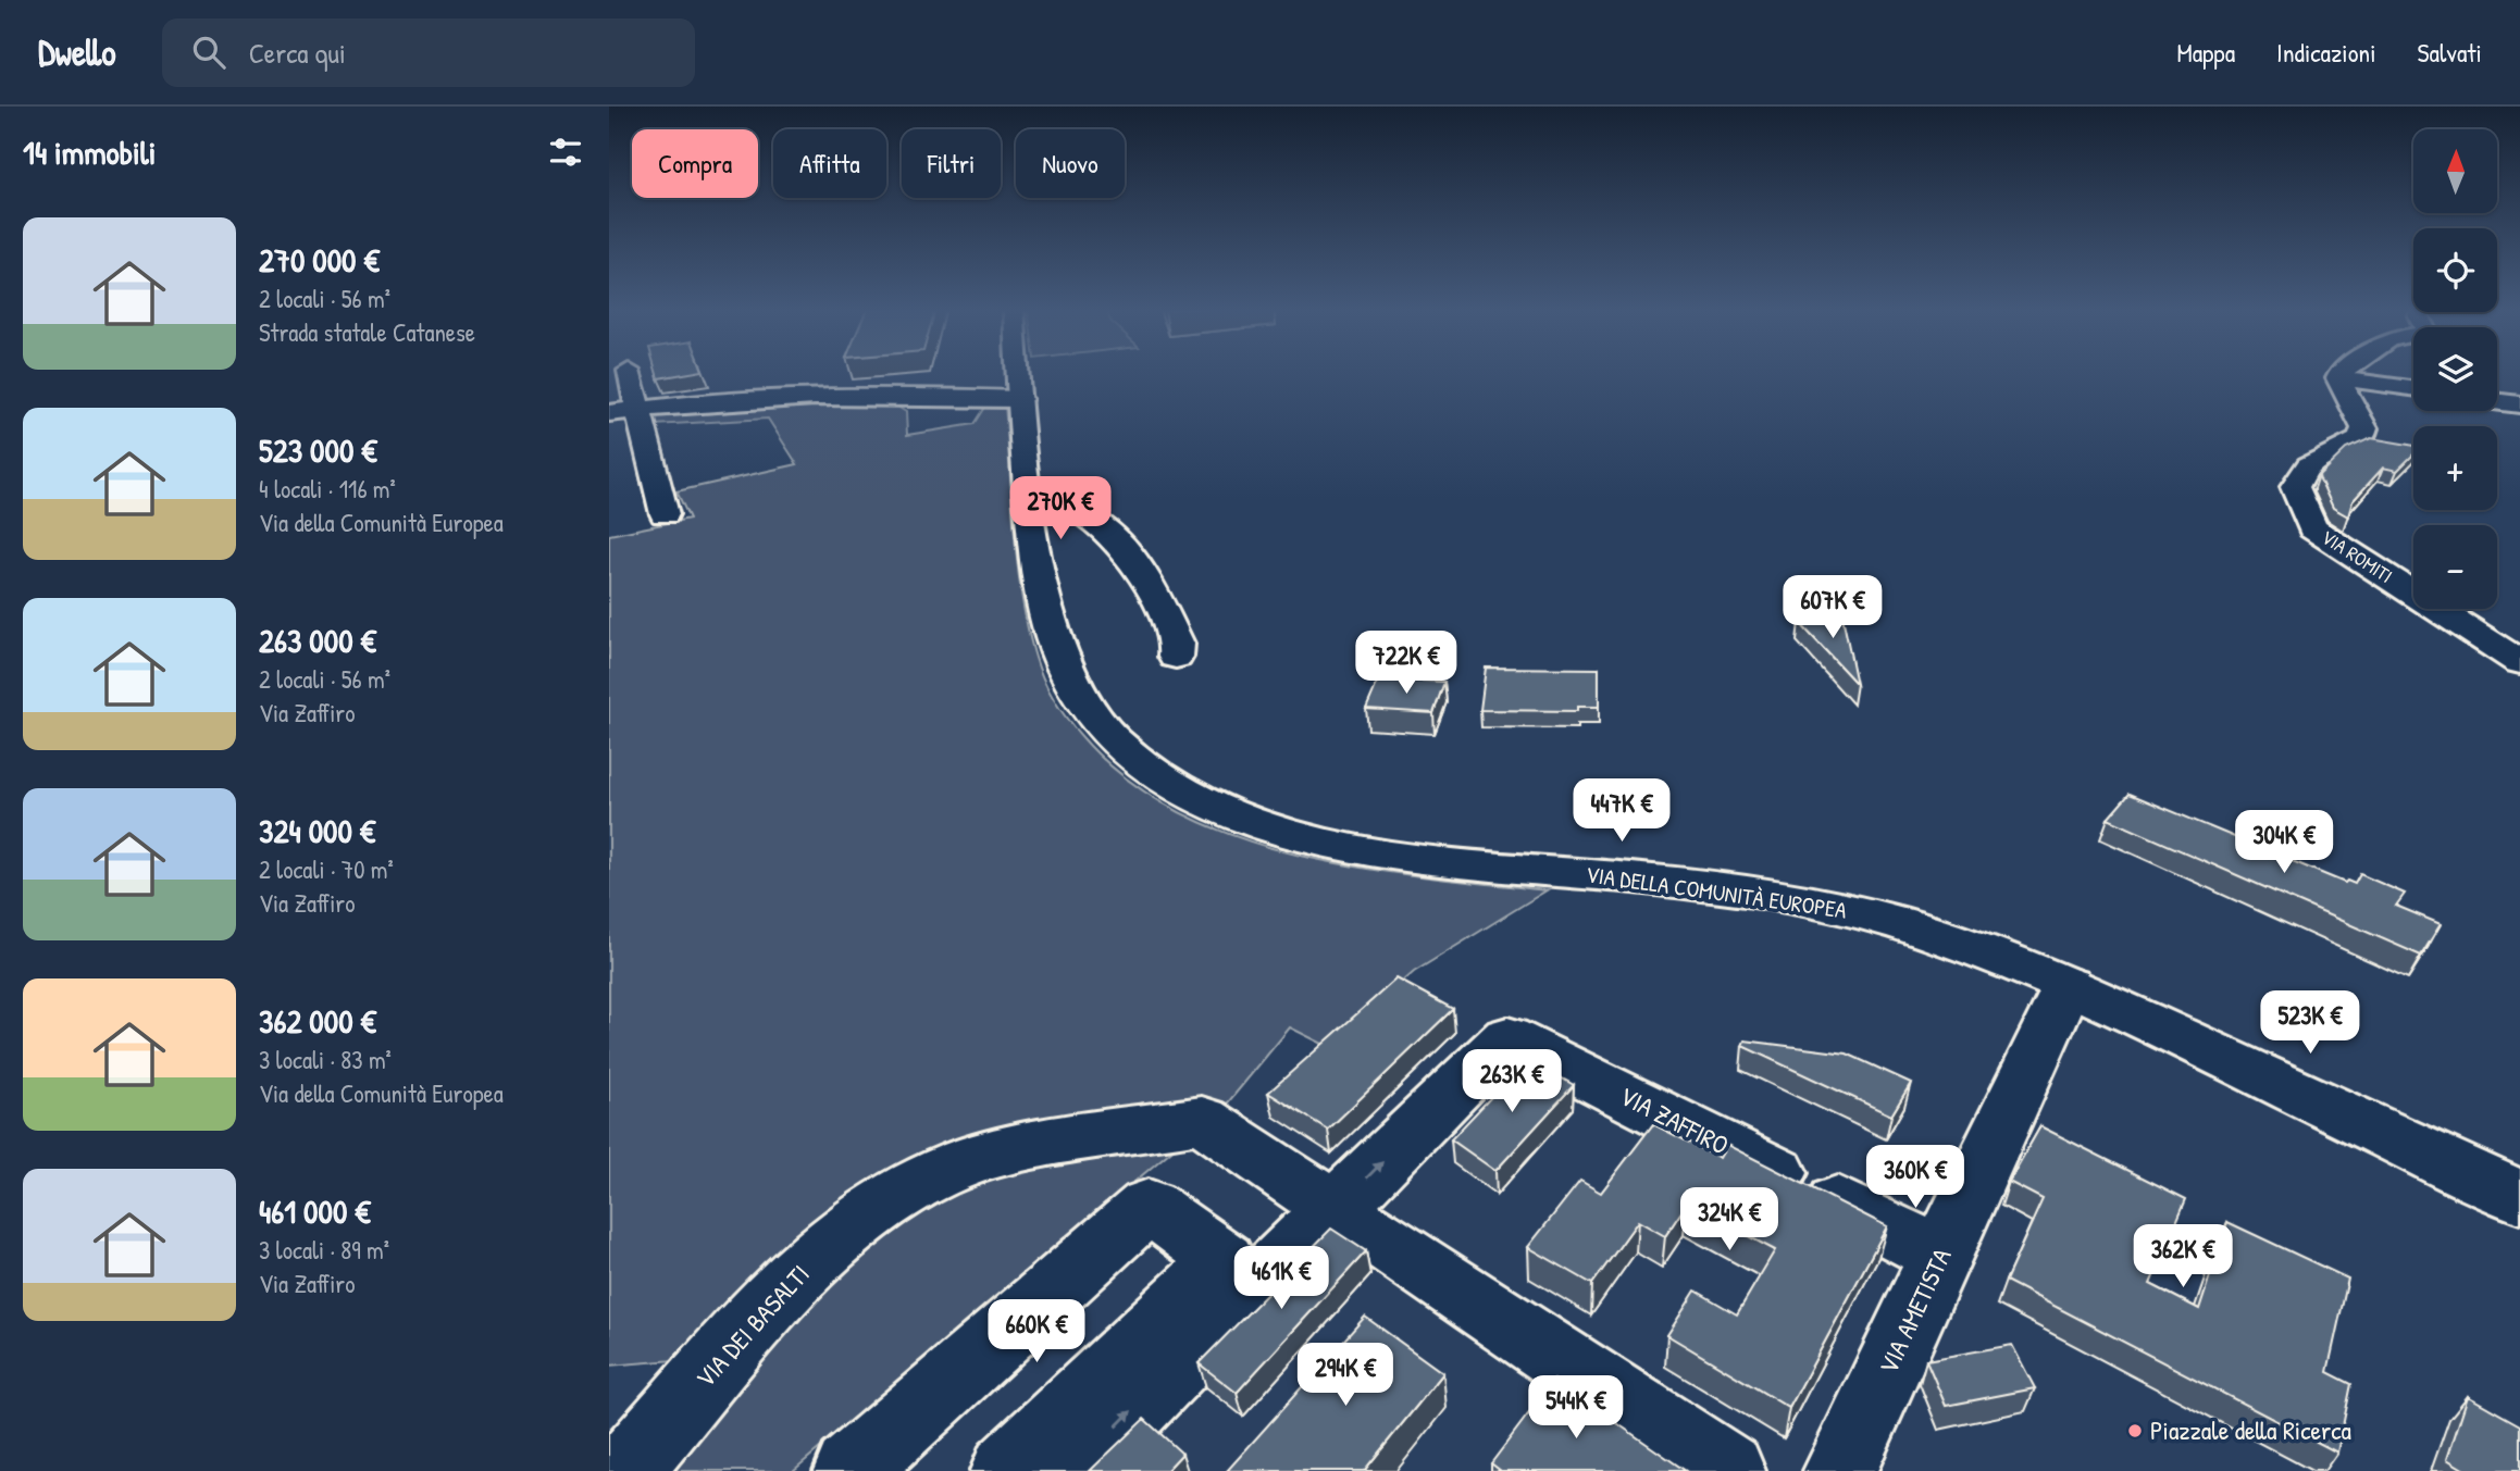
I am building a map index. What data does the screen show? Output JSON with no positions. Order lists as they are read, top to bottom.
{
  "streets": {
    "street": [
      "VIA ROMITI",
      "VIA DELLA COMUNITÀ EUROPEA",
      "VIA ZAFFIRO",
      "VIA AMETISTA",
      "VIA DEI BASALTI"
    ]
  },
  "crossings": [
    ["VIA DELLA COMUNITÀ EUROPEA", "VIA AMETISTA"],
    ["VIA ZAFFIRO", "VIA AMETISTA"],
    ["VIA ZAFFIRO", "VIA DEI BASALTI"]
  ],
  "one_way": ["VIA ZAFFIRO"],
  "places": ["Piazzale della Ricerca"],
  "north": "top",
  "page": {
    "header": "Dwello",
    "search": "Cerca qui",
    "nav": ["Mappa", "Indicazioni", "Salvati"],
    "heading": "14 immobili",
    "map_buttons": ["+", "−"],
    "chip": [
      "Compra",
      "Affitta",
      "Filtri",
      "Nuovo"
    ],
    "list": [
      {
        "name": "270 000 €",
        "note": "2 locali · 56 m² · Strada statale Catanese"
      },
      {
        "name": "523 000 €",
        "note": "4 locali · 116 m² · Via della Comunità Europea"
      },
      {
        "name": "263 000 €",
        "note": "2 locali · 56 m² · Via Zaffiro"
      },
      {
        "name": "324 000 €",
        "note": "2 locali · 70 m² · Via Zaffiro"
      },
      {
        "name": "362 000 €",
        "note": "3 locali · 83 m² · Via della Comunità Europea"
      },
      {
        "name": "461 000 €",
        "note": "3 locali · 89 m² · Via Zaffiro"
      }
    ],
    "price": [
      "270K €",
      "607K €",
      "722K €",
      "447K €",
      "304K €",
      "523K €",
      "263K €",
      "360K €",
      "324K €",
      "362K €",
      "461K €",
      "660K €",
      "294K €",
      "544K €"
    ]
  }
}
